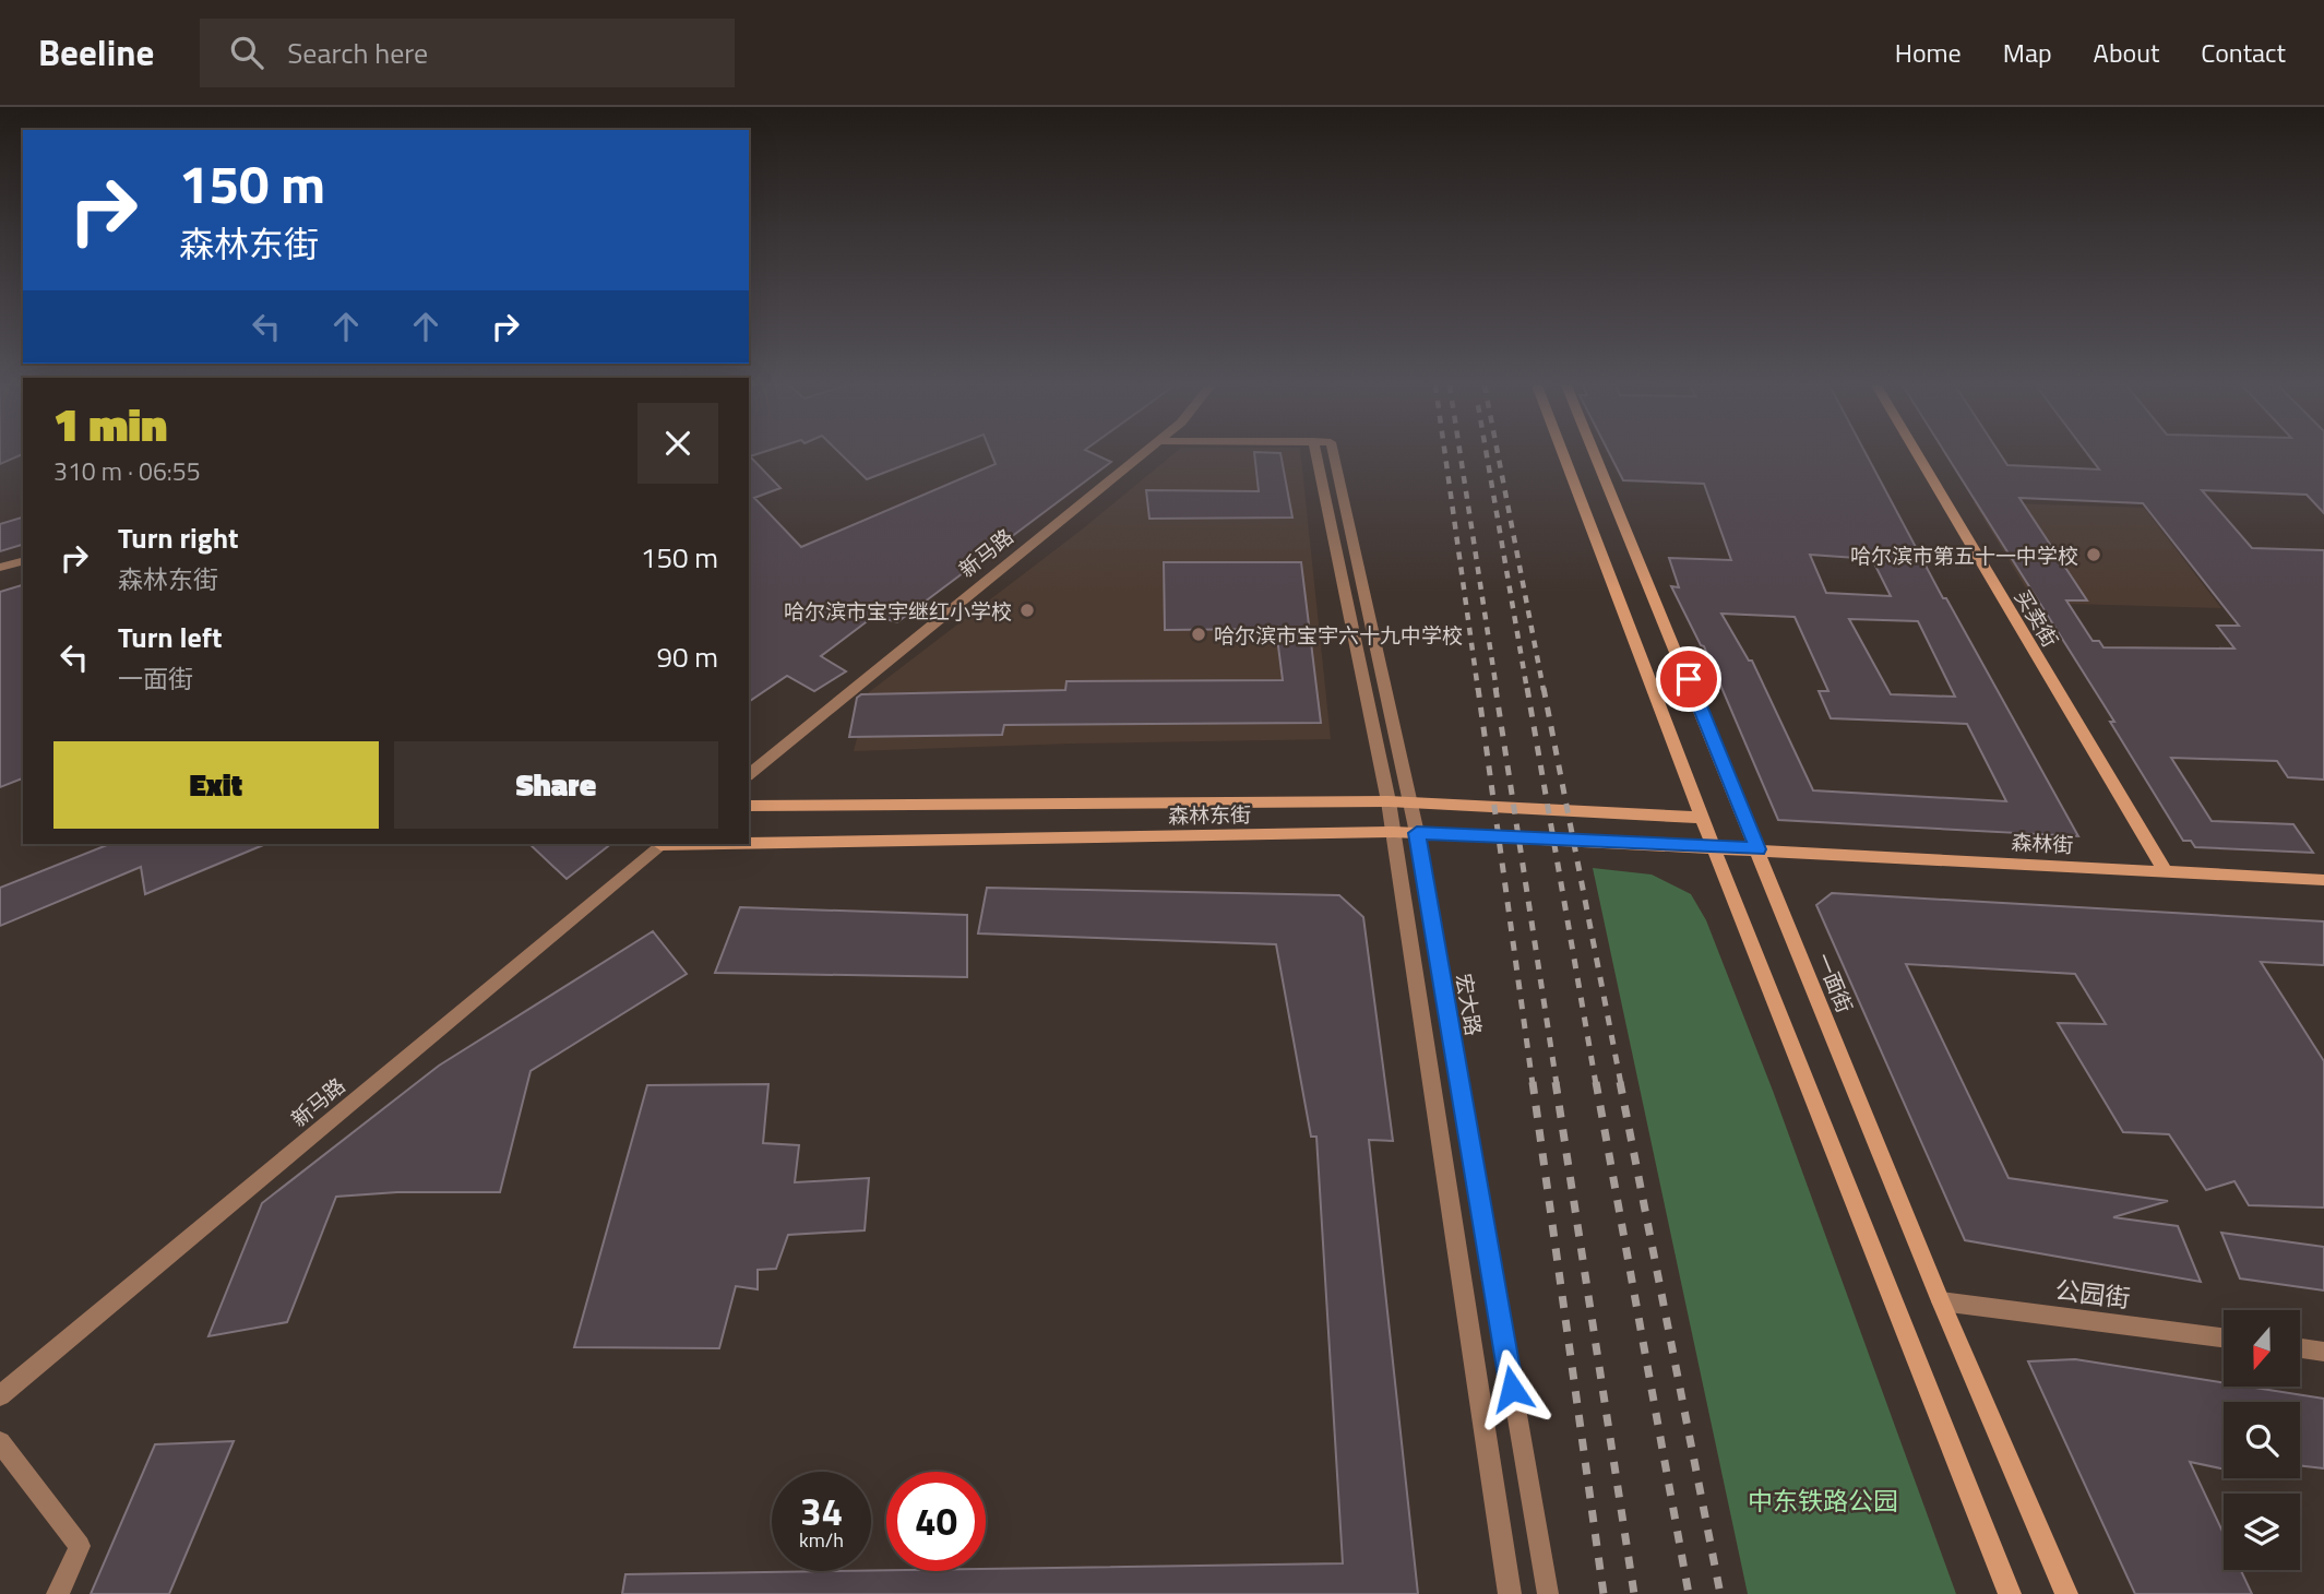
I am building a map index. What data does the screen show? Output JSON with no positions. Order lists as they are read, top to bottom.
{
  "streets": {
    "main road": [
      "买卖街",
      "森林东街",
      "森林街",
      "一面街"
    ],
    "street": ["新马路", "宏大路", "公园街"]
  },
  "crossings": [
    ["买卖街", "森林街"],
    ["森林东街", "森林街"],
    ["森林东街", "一面街"],
    ["森林东街", "宏大路"],
    ["森林街", "一面街"],
    ["一面街", "公园街"]
  ],
  "parks": ["中东铁路公园"],
  "places": ["哈尔滨市第五十一中学校", "哈尔滨市宝宇继红小学校", "哈尔滨市宝宇六十九中学校"],
  "north": "bottom",
  "page": {
    "header": "Beeline",
    "search": "Search here",
    "nav": [
      "Home",
      "Map",
      "About",
      "Contact"
    ],
    "turn": ["150 m", "森林东街"],
    "heading": ["1 min", "310 m · 06:55"],
    "list": [
      {
        "name": "Turn right",
        "note": "森林东街",
        "value": "150 m"
      },
      {
        "name": "Turn left",
        "note": "一面街",
        "value": "90 m"
      }
    ],
    "buttons": ["Exit", "Share"],
    "speed": "34 km/h",
    "limit": "40"
  }
}
